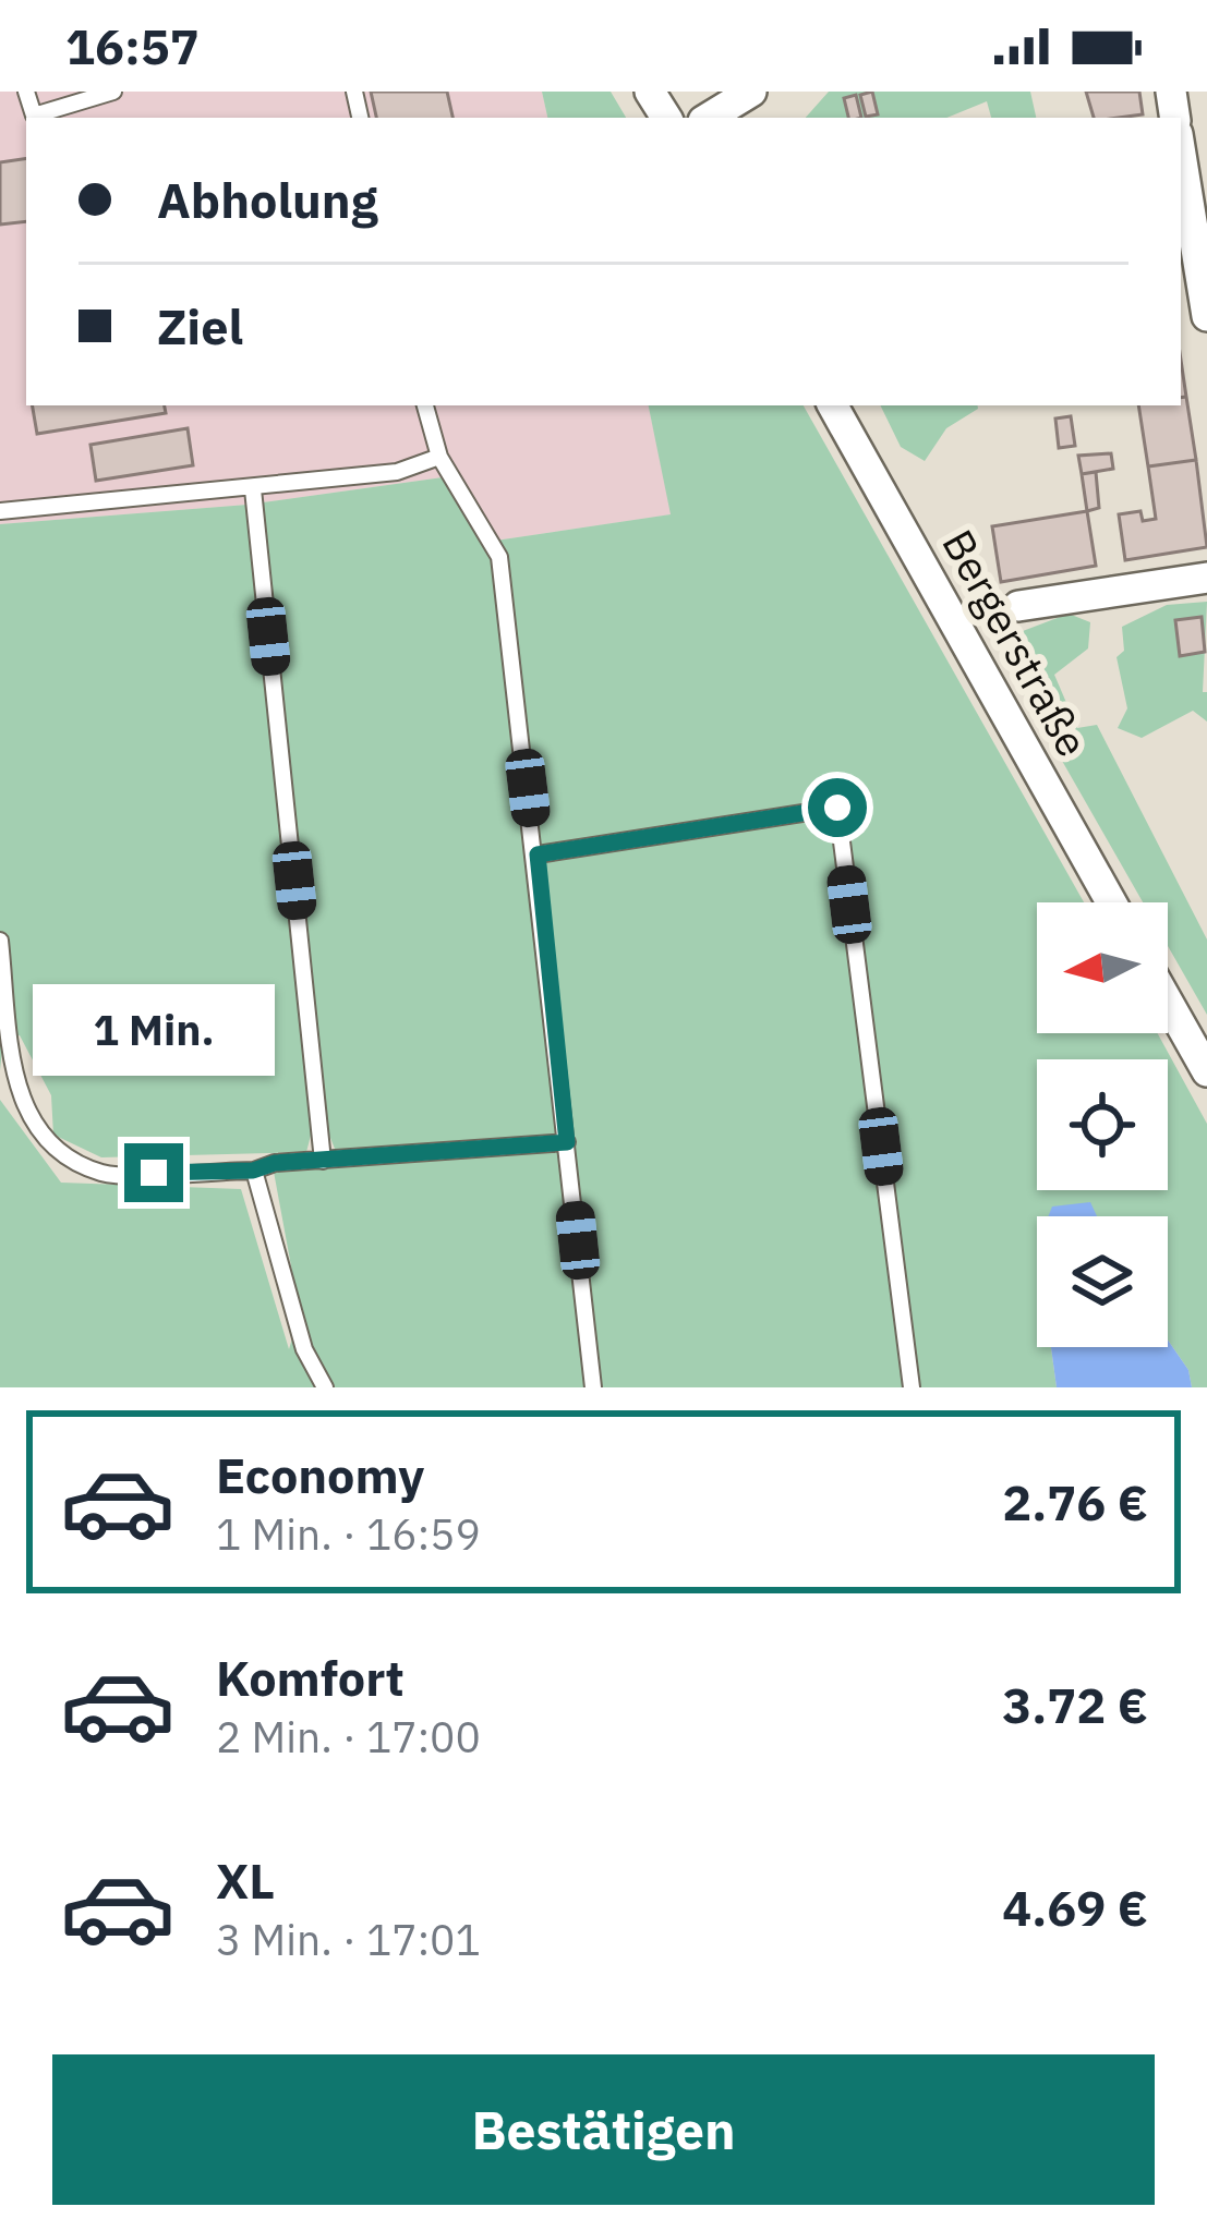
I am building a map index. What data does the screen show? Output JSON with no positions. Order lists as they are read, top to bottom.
{
  "streets": {
    "street": ["Bergerstraße"]
  },
  "north": "left",
  "page": {
    "status": "16:57",
    "banner": ["Abholung", "Ziel"],
    "bubble": "1 Min.",
    "list": [
      {
        "name": "Economy",
        "note": "1 Min. · 16:59",
        "value": "2.76 €"
      },
      {
        "name": "Komfort",
        "note": "2 Min. · 17:00",
        "value": "3.72 €"
      },
      {
        "name": "XL",
        "note": "3 Min. · 17:01",
        "value": "4.69 €"
      }
    ],
    "buttons": "Bestätigen"
  }
}
